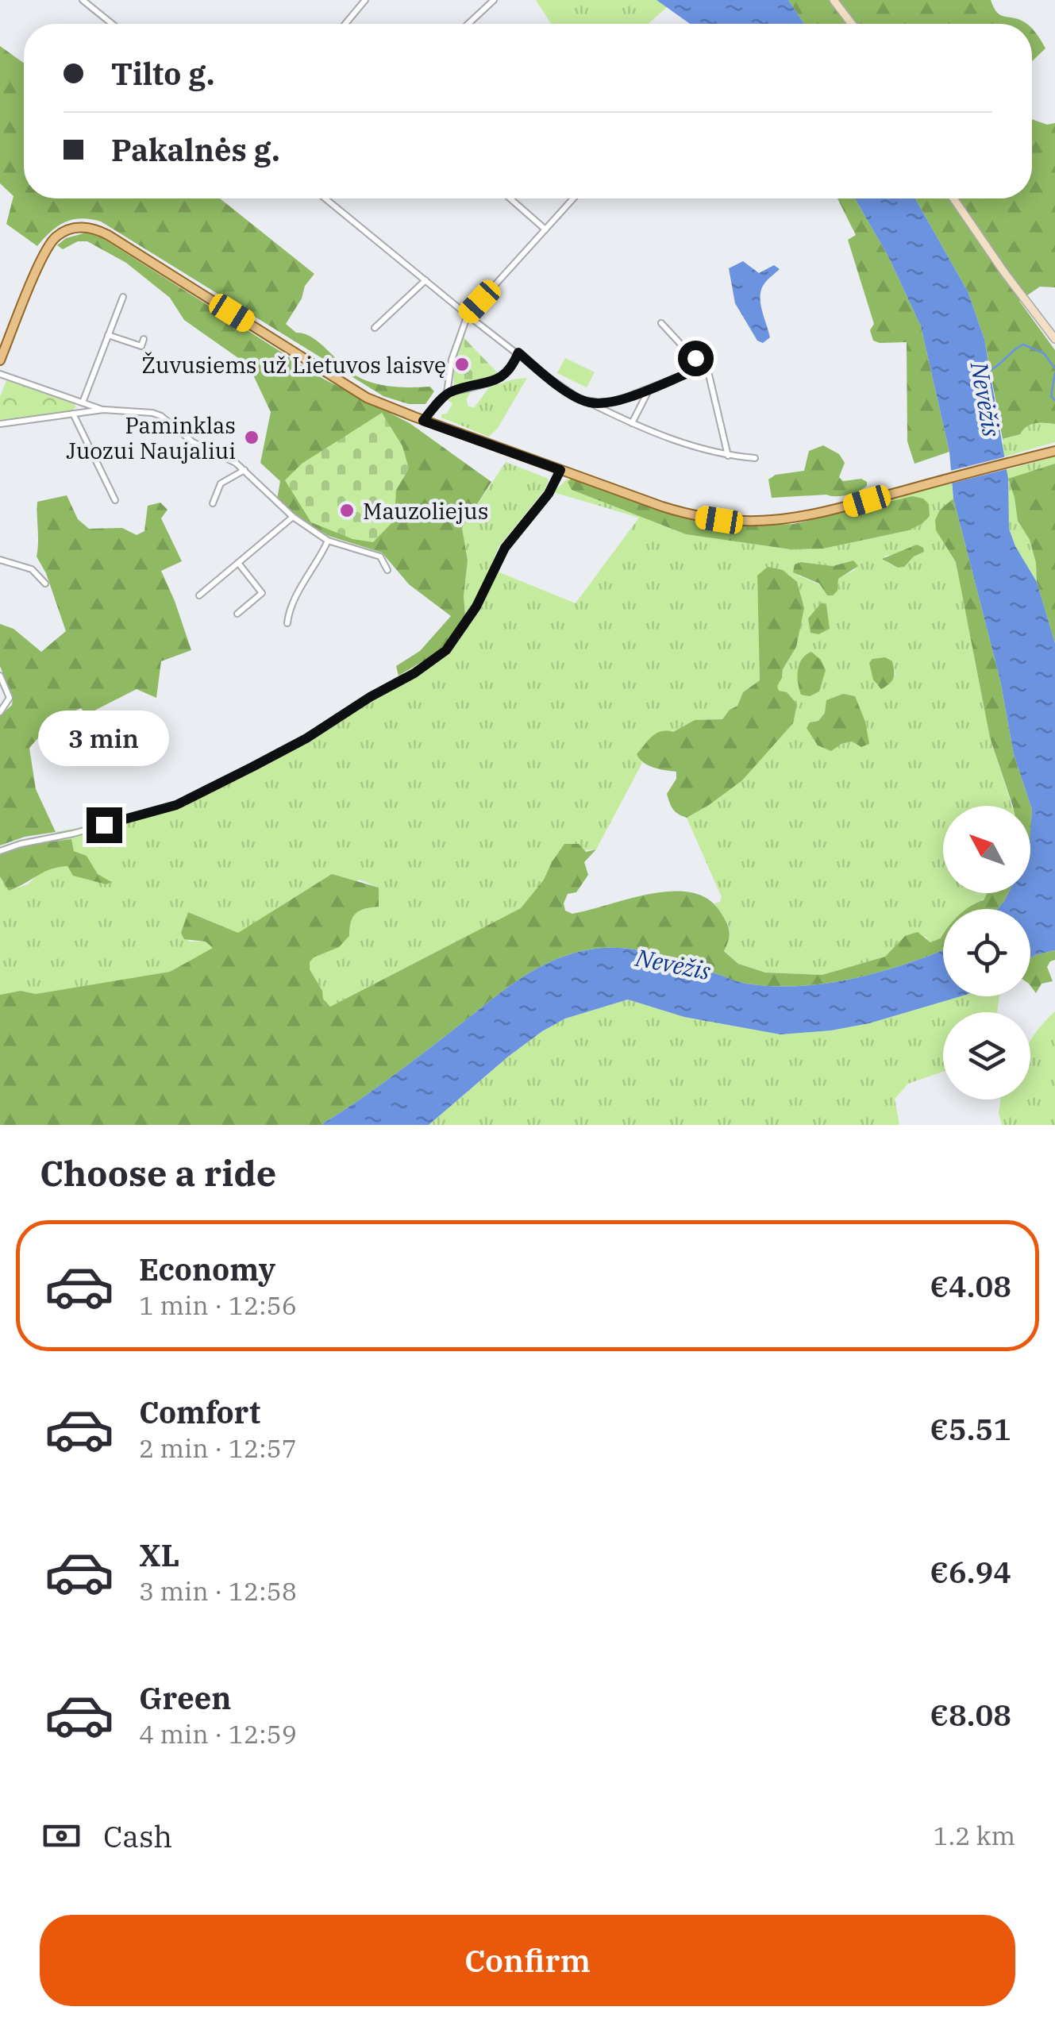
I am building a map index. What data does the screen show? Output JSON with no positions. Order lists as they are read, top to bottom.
{
  "water": ["Nevėžis"],
  "places": ["Žuvusiems už Lietuvos laisvę", "Paminklas Juozui Naujaliui", "Mauzoliejus"],
  "north": "top left",
  "page": {
    "banner": ["Tilto g.", "Pakalnės g."],
    "bubble": "3 min",
    "heading": "Choose a ride",
    "list": [
      {
        "name": "Economy",
        "note": "1 min · 12:56",
        "value": "€4.08"
      },
      {
        "name": "Comfort",
        "note": "2 min · 12:57",
        "value": "€5.51"
      },
      {
        "name": "XL",
        "note": "3 min · 12:58",
        "value": "€6.94"
      },
      {
        "name": "Green",
        "note": "4 min · 12:59",
        "value": "€8.08"
      }
    ],
    "pay": ["Cash", "1.2 km"],
    "buttons": "Confirm"
  }
}
